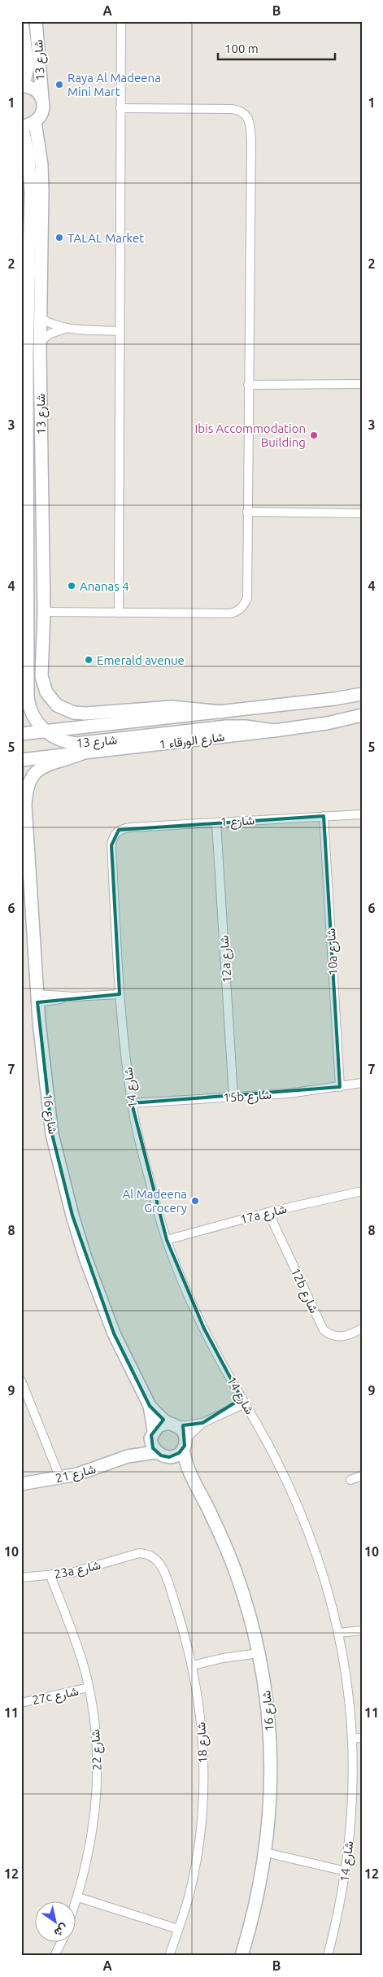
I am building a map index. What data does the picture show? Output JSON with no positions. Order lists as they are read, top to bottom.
{
  "streets": {
    "street": [
      "شارع 13",
      "شارع الورقاء 1",
      "شارع 1",
      "10a شارع",
      "12a شارع",
      "شارع 14",
      "15b شارع",
      "شارع 16",
      "17a شارع",
      "12b شارع",
      "شارع 21",
      "23a شارع",
      "27c شارع",
      "شارع 18",
      "شارع 22"
    ]
  },
  "crossings": [
    ["شارع 13", "شارع الورقاء 1"],
    ["شارع الورقاء 1", "شارع 16"],
    ["شارع 1", "10a شارع"],
    ["شارع 1", "12a شارع"],
    ["شارع 1", "شارع 14"],
    ["10a شارع", "15b شارع"],
    ["12a شارع", "15b شارع"],
    ["شارع 14", "15b شارع"],
    ["شارع 14", "17a شارع"],
    ["شارع 16", "شارع 21"],
    ["17a شارع", "12b شارع"],
    ["23a شارع", "شارع 18"],
    ["23a شارع", "شارع 22"],
    ["27c شارع", "شارع 22"]
  ],
  "places": [
    "Raya Al Madeena Mini Mart",
    "TALAL Market",
    "Ibis Accommodation Building",
    "Ananas 4",
    "Emerald avenue",
    "Al Madeena Grocery"
  ],
  "scale_bar": "100 m",
  "north": "bottom right",
  "grid": {
    "columns": ["A", "B"],
    "rows": [
      "1",
      "2",
      "3",
      "4",
      "5",
      "6",
      "7",
      "8",
      "9",
      "10",
      "11",
      "12"
    ]
  }
}
